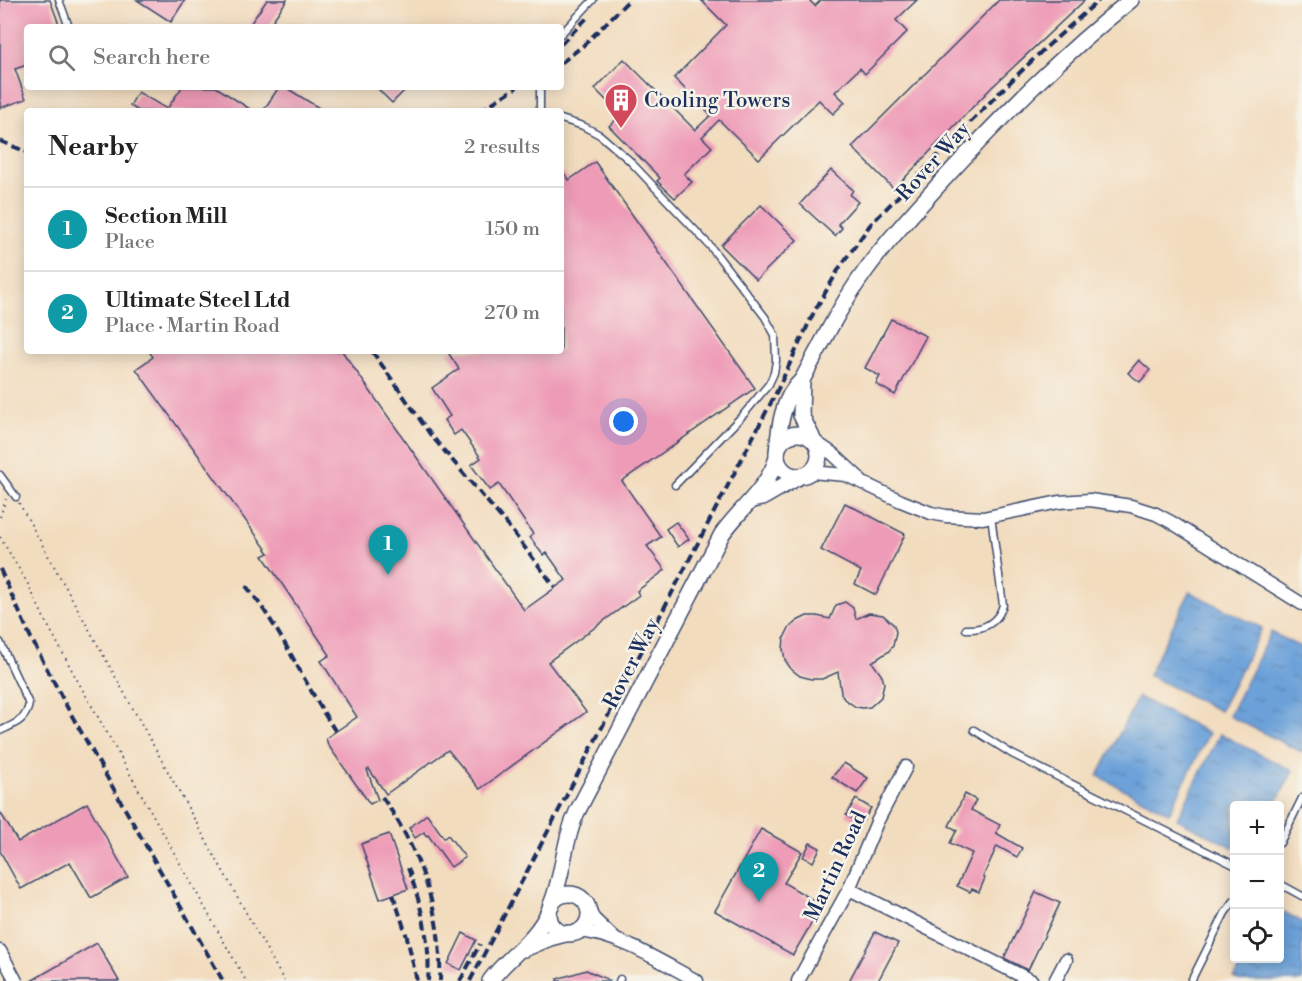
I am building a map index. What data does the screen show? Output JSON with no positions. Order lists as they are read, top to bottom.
{
  "streets": {
    "street": ["Rover Way", "Martin Road"]
  },
  "places": {
    "building": ["Cooling Towers"]
  },
  "page": {
    "search": "Search here",
    "heading": ["Nearby", "2 results"],
    "list": [
      {
        "mark": "1",
        "name": "Section Mill",
        "note": "Place",
        "value": "150 m"
      },
      {
        "mark": "2",
        "name": "Ultimate Steel Ltd",
        "note": "Place · Martin Road",
        "value": "270 m"
      }
    ],
    "pins": ["1", "2"],
    "map_buttons": ["+", "−"]
  }
}
